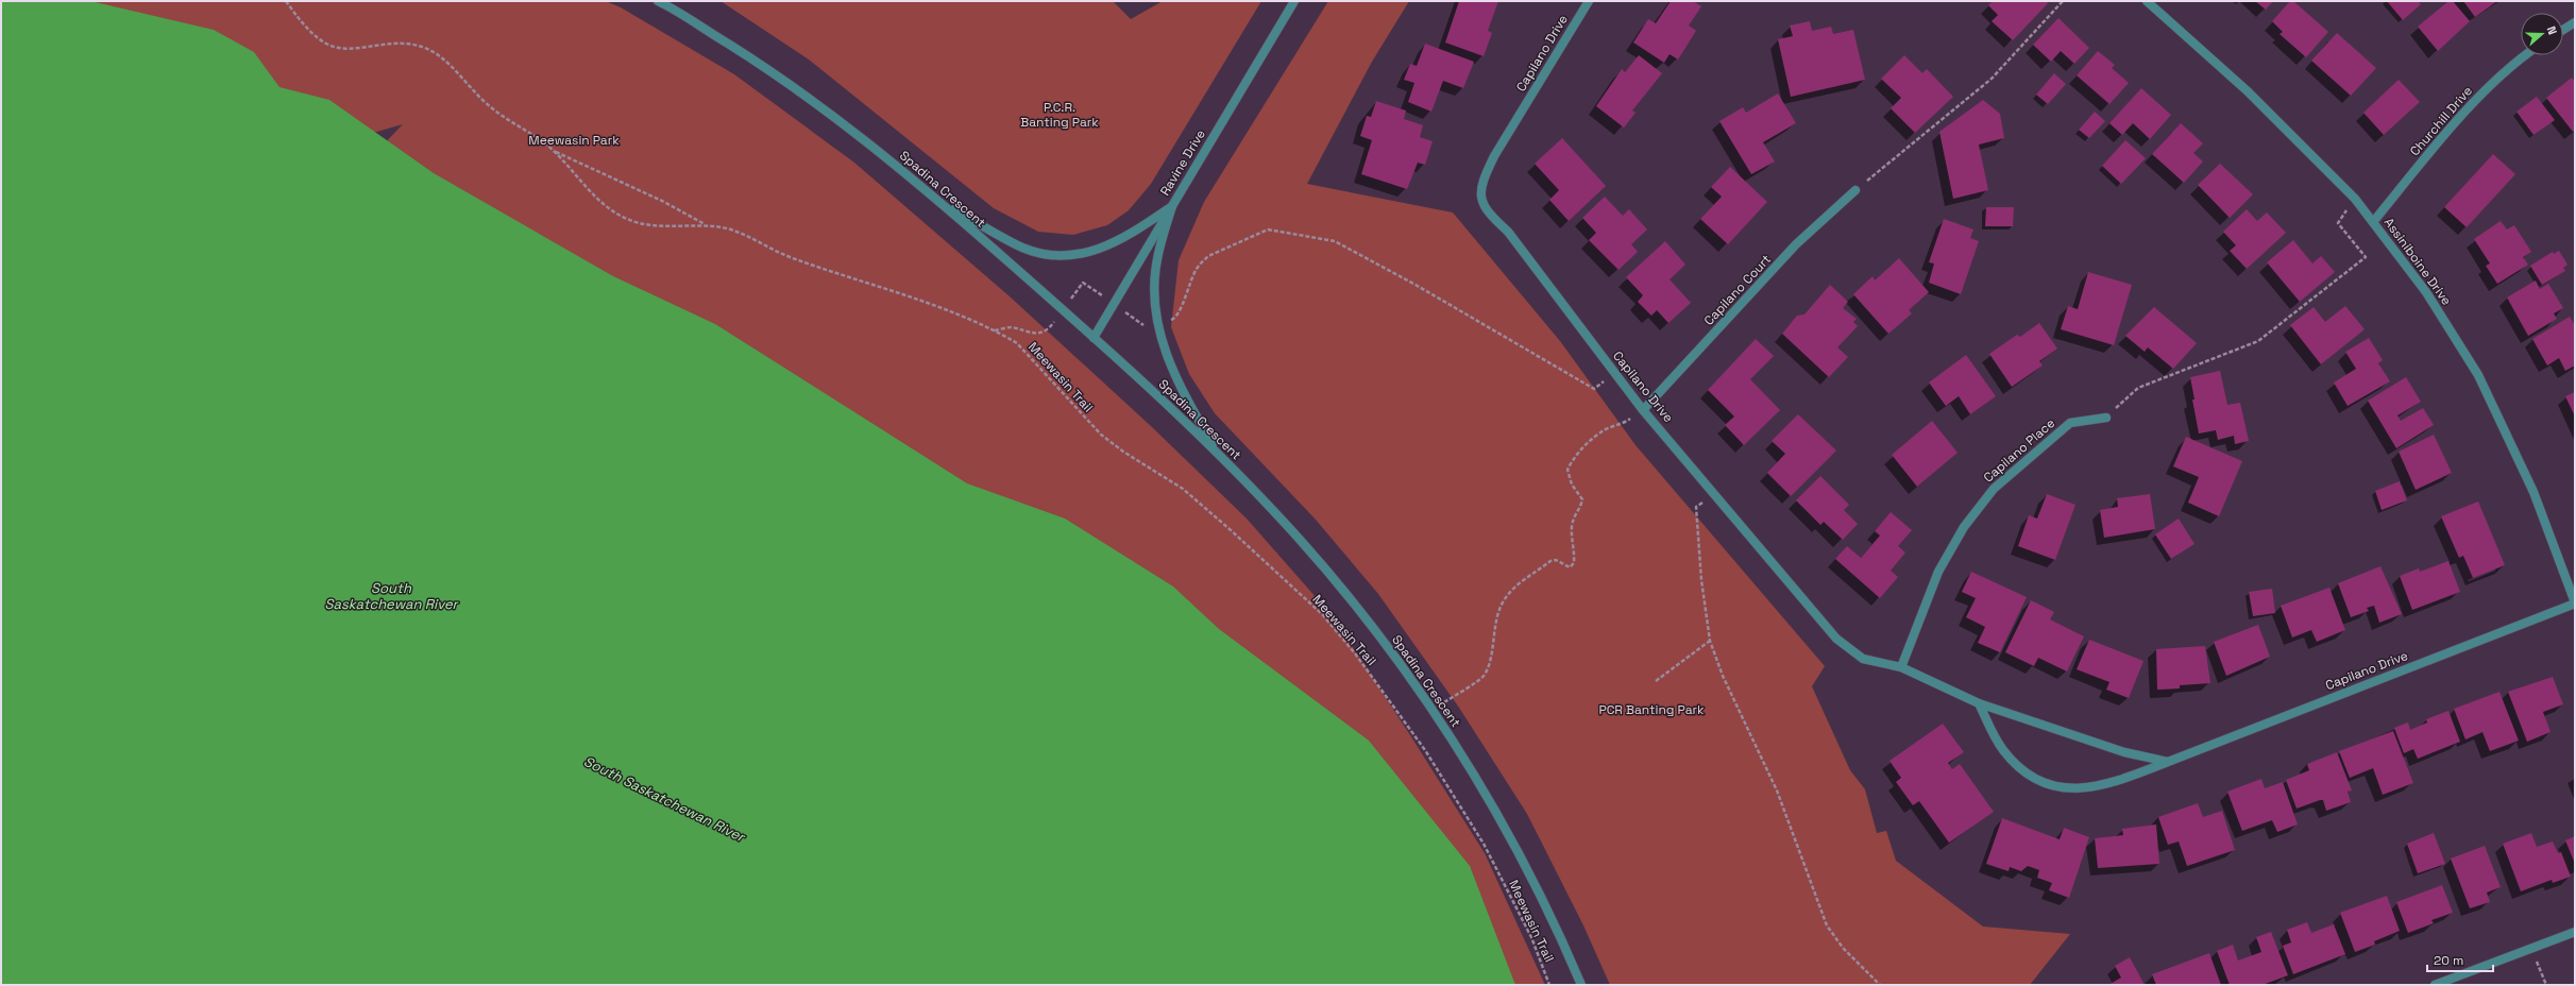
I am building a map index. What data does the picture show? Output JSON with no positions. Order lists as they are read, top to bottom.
{
  "streets": {
    "street": [
      "Capilano Drive",
      "Churchill Drive",
      "Ravine Drive",
      "Spadina Crescent",
      "Assiniboine Drive",
      "Capilano Court",
      "Capilano Place"
    ],
    "path": ["Meewasin Trail"]
  },
  "crossings": [
    ["Capilano Drive", "Assiniboine Drive"],
    ["Capilano Drive", "Capilano Court"],
    ["Capilano Drive", "Capilano Place"],
    ["Churchill Drive", "Assiniboine Drive"],
    ["Ravine Drive", "Spadina Crescent"]
  ],
  "water": ["South Saskatchewan River"],
  "parks": ["P.C.R. Banting Park", "Meewasin Park", "PCR Banting Park"],
  "scale_bar": "20 m",
  "north": "right"
}
